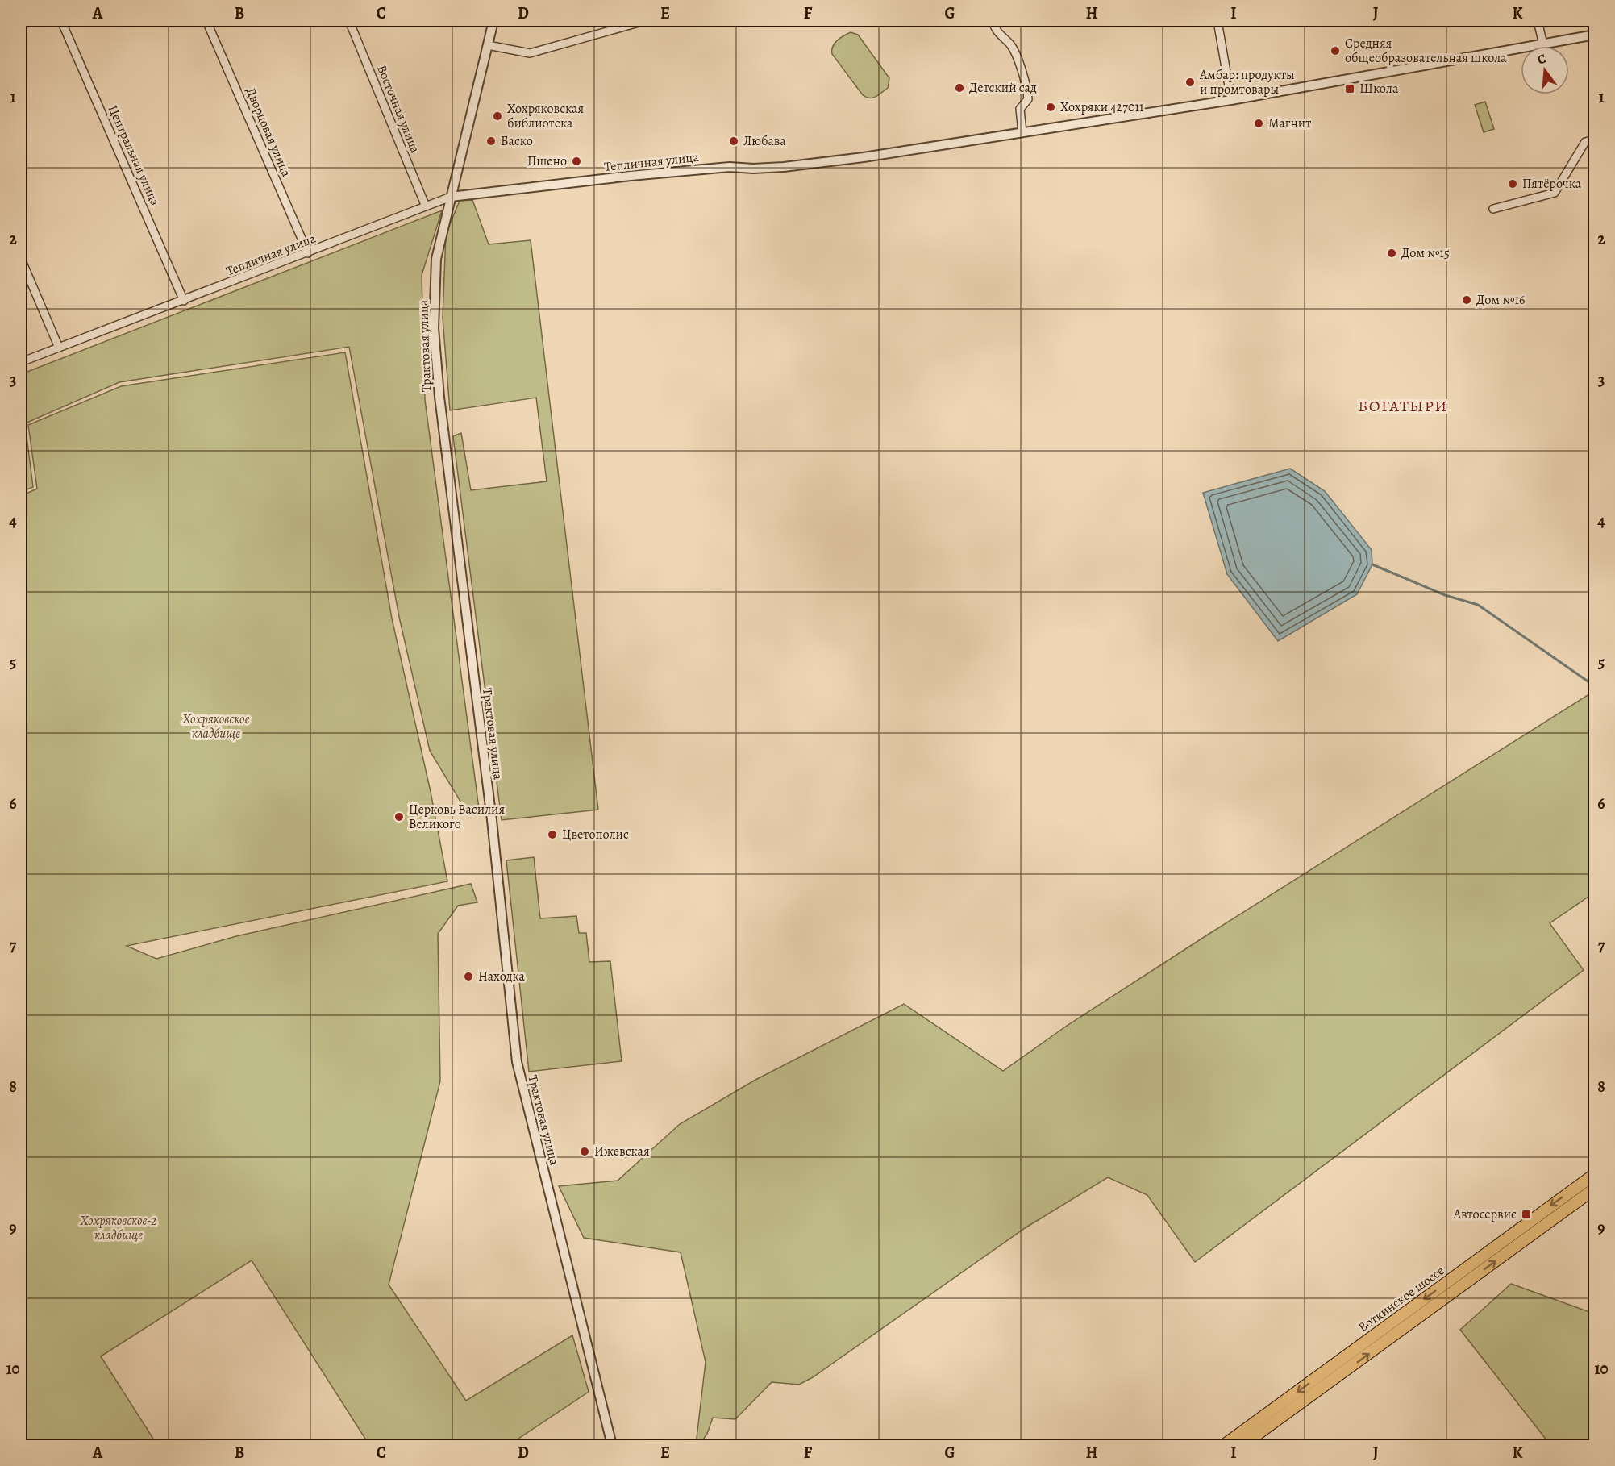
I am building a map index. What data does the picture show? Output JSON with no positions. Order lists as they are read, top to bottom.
{
  "streets": {
    "main road": ["Воткинское шоссе"],
    "street": [
      "Восточная улица",
      "Дворцовая улица",
      "Центральная улица",
      "Тепличная улица",
      "Трактовая улица"
    ]
  },
  "crossings": [
    ["Восточная улица", "Тепличная улица"],
    ["Дворцовая улица", "Тепличная улица"],
    ["Центральная улица", "Тепличная улица"],
    ["Тепличная улица", "Трактовая улица"]
  ],
  "districts": ["БОГАТЫРИ"],
  "parks": ["Хохряковское кладбище", "Хохряковское-2 кладбище"],
  "places": {
    "other": [
      "Средняя общеобразовательная школа",
      "Амбар: продукты и промтовары",
      "Детский сад",
      "Хохряки 427011",
      "Хохряковская библиотека",
      "Магнит",
      "Баско",
      "Любава",
      "Пшено",
      "Пятёрочка",
      "Дом №15",
      "Дом №16",
      "Церковь Василия Великого",
      "Цветополис",
      "Находка",
      "Ижевская"
    ],
    "transit": ["Школа", "Автосервис"]
  },
  "north": "top",
  "grid": {
    "columns": [
      "A",
      "B",
      "C",
      "D",
      "E",
      "F",
      "G",
      "H",
      "I",
      "J",
      "K"
    ],
    "rows": [
      "1",
      "2",
      "3",
      "4",
      "5",
      "6",
      "7",
      "8",
      "9",
      "10"
    ]
  }
}
